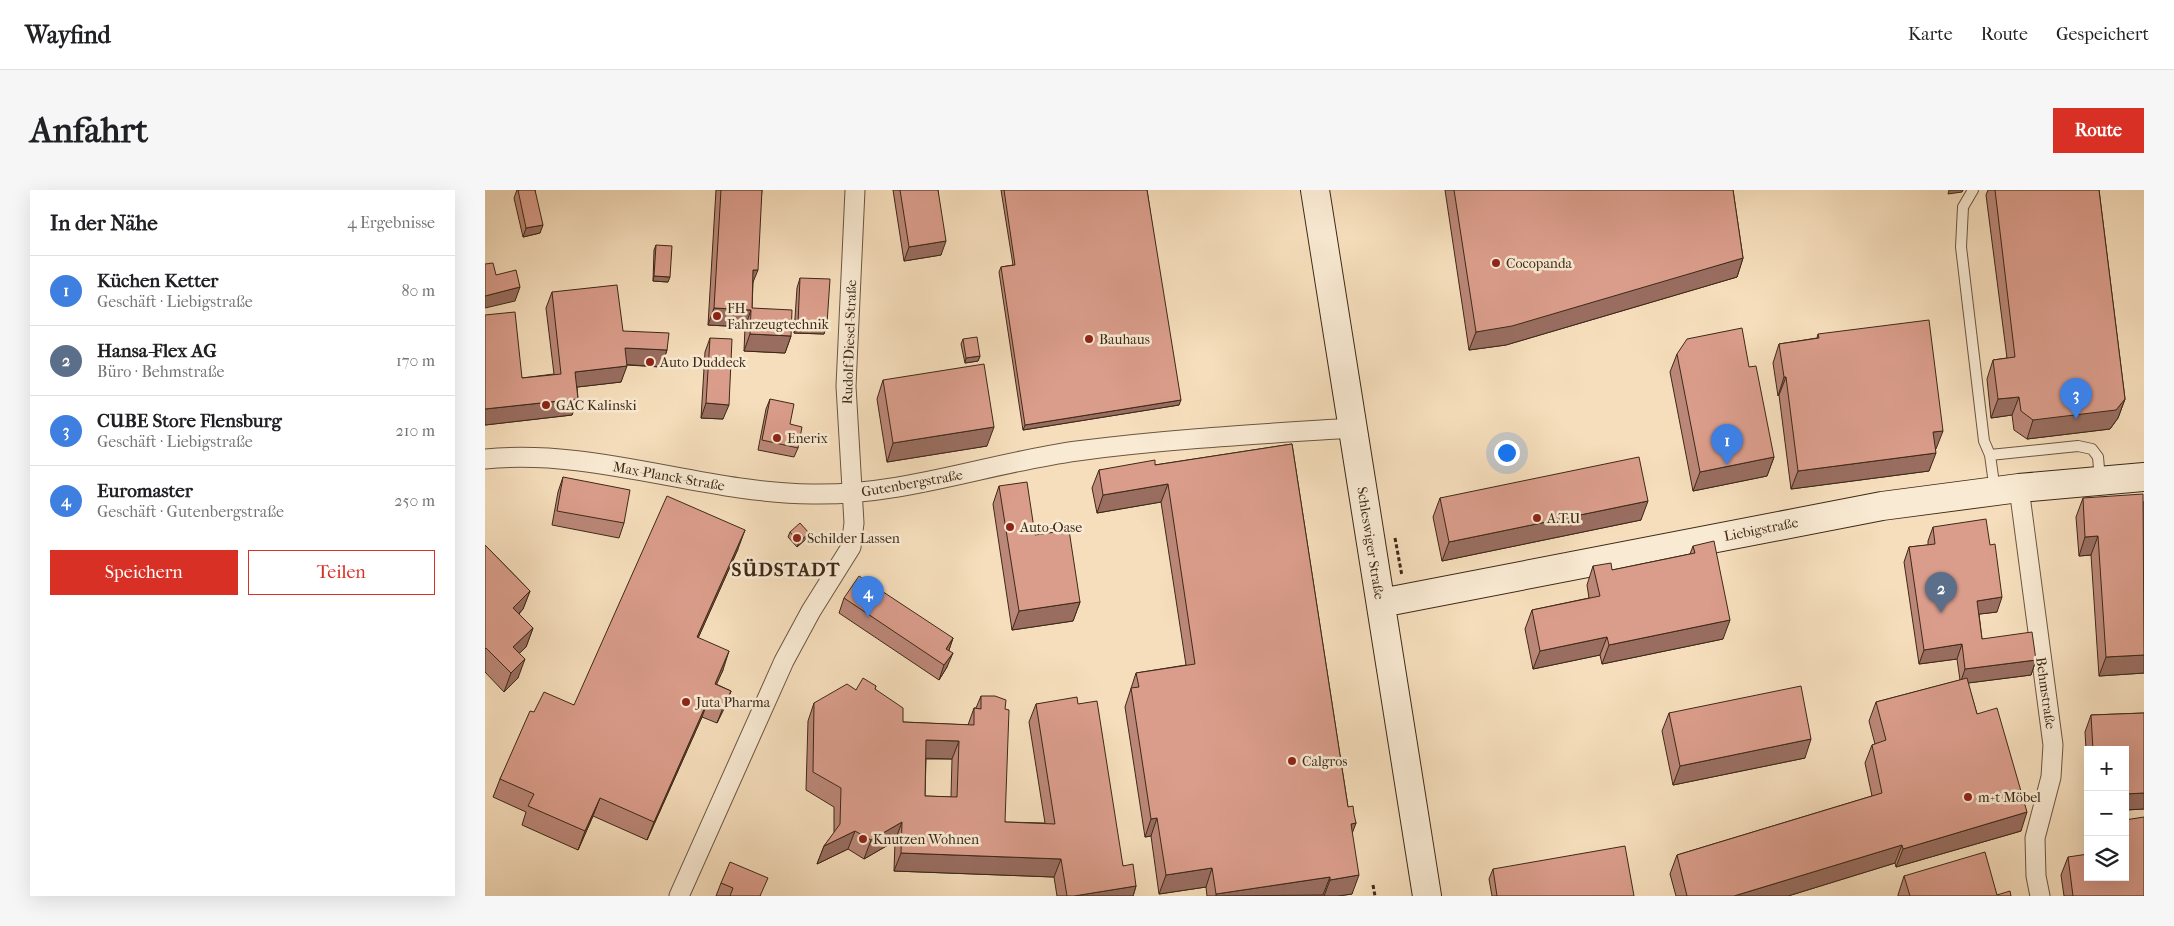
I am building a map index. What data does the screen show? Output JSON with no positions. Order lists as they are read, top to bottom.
{
  "streets": {
    "street": [
      "Rudolf-Diesel-Straße",
      "Max-Planck-Straße",
      "Gutenbergstraße",
      "Liebigstraße",
      "Schleswiger Straße",
      "Behmstraße"
    ]
  },
  "crossings": [
    ["Rudolf-Diesel-Straße", "Max-Planck-Straße"],
    ["Rudolf-Diesel-Straße", "Gutenbergstraße"],
    ["Max-Planck-Straße", "Gutenbergstraße"],
    ["Gutenbergstraße", "Schleswiger Straße"],
    ["Liebigstraße", "Schleswiger Straße"],
    ["Liebigstraße", "Behmstraße"]
  ],
  "districts": ["SÜDSTADT"],
  "places": [
    "Cocopanda",
    "FH Fahrzeugtechnik",
    "Bauhaus",
    "Auto Duddeck",
    "GAC Kalinski",
    "Enerix",
    "A.T.U",
    "Auto-Oase",
    "Schilder Lassen",
    "Juta Pharma",
    "Calgros",
    "m+t Möbel",
    "Knutzen Wohnen"
  ],
  "page": {
    "header": "Wayfind",
    "nav": ["Karte", "Route", "Gespeichert"],
    "buttons": [
      "Route",
      ["Speichern", "Teilen"]
    ],
    "title": "Anfahrt",
    "heading": ["In der Nähe", "4 Ergebnisse"],
    "list": [
      {
        "mark": "1",
        "name": "Küchen Ketter",
        "note": "Geschäft · Liebigstraße",
        "value": "80 m"
      },
      {
        "mark": "2",
        "name": "Hansa-Flex AG",
        "note": "Büro · Behmstraße",
        "value": "170 m"
      },
      {
        "mark": "3",
        "name": "CUBE Store Flensburg",
        "note": "Geschäft · Liebigstraße",
        "value": "210 m"
      },
      {
        "mark": "4",
        "name": "Euromaster",
        "note": "Geschäft · Gutenbergstraße",
        "value": "250 m"
      }
    ],
    "pins": [
      "3",
      "1",
      "2",
      "4"
    ],
    "map_buttons": ["+", "−"]
  }
}
